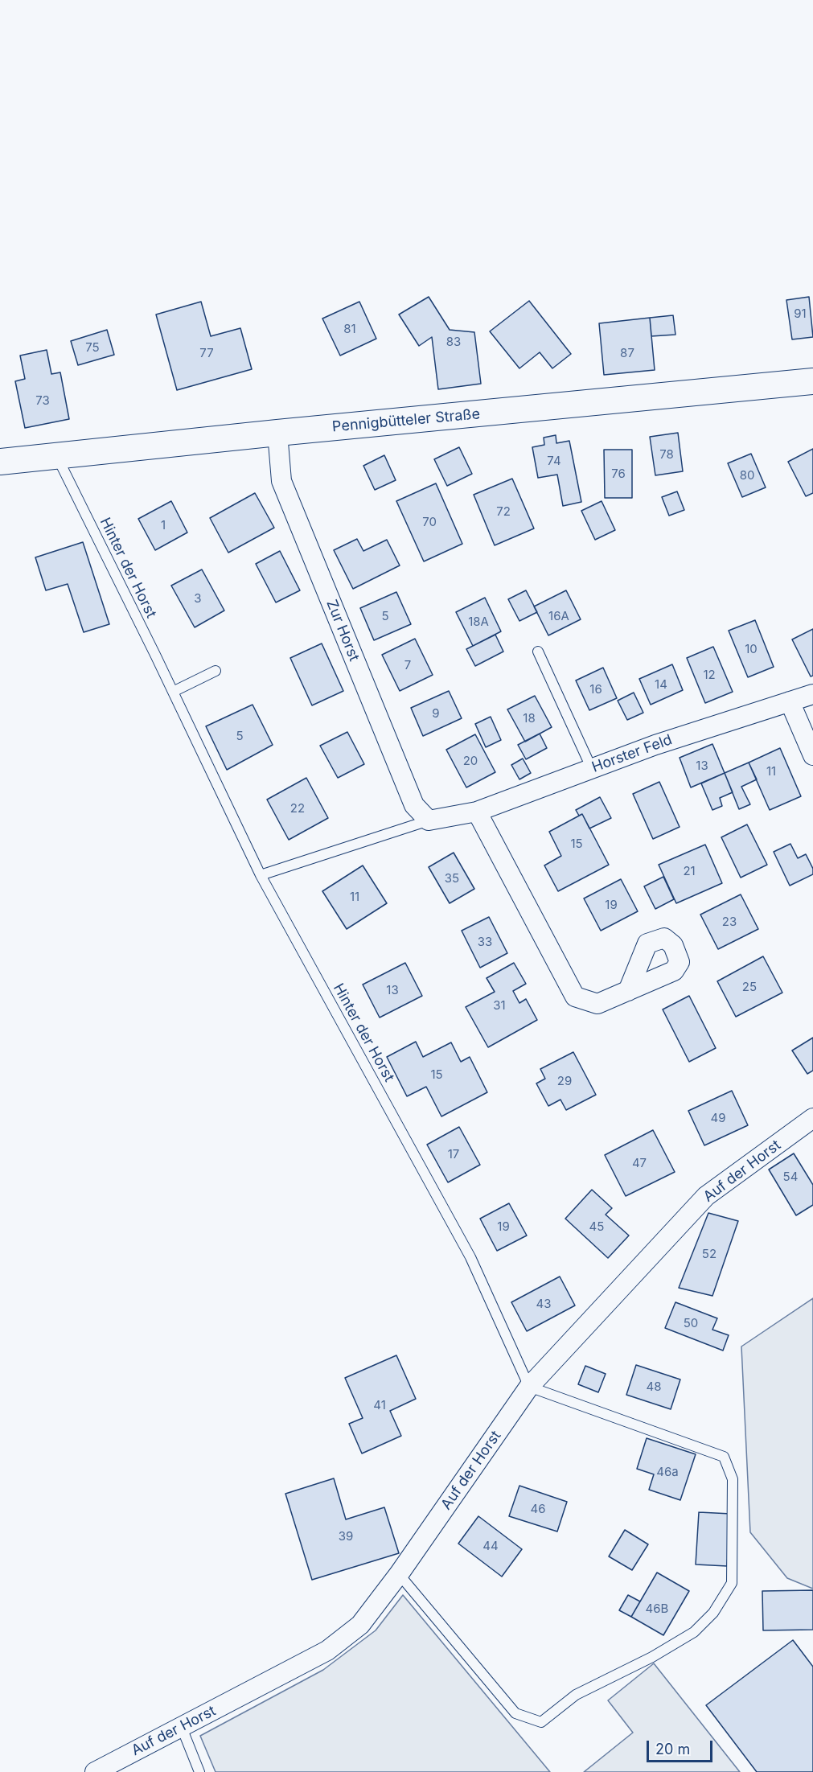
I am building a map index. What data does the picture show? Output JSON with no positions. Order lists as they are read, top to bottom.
{
  "streets": {
    "street": [
      "Pennigbütteler Straße",
      "Zur Horst",
      "Horster Feld",
      "Auf der Horst"
    ],
    "lane": ["Hinter der Horst"]
  },
  "crossings": [
    ["Pennigbütteler Straße", "Hinter der Horst"],
    ["Pennigbütteler Straße", "Zur Horst"],
    ["Hinter der Horst", "Horster Feld"],
    ["Hinter der Horst", "Auf der Horst"],
    ["Zur Horst", "Horster Feld"]
  ],
  "house_numbers": [
    "91",
    "81",
    "83",
    "75",
    "77",
    "87",
    "73",
    "78",
    "74",
    "76",
    "80",
    "72",
    "70",
    "1",
    "3",
    "5",
    "16A",
    "18A",
    "10",
    "7",
    "12",
    "14",
    "16",
    "9",
    "18",
    "5",
    "20",
    "13",
    "11",
    "22",
    "15",
    "21",
    "35",
    "11",
    "19",
    "23",
    "33",
    "25",
    "13",
    "31",
    "15",
    "29",
    "49",
    "17",
    "47",
    "54",
    "19",
    "45",
    "52",
    "43",
    "50",
    "48",
    "41",
    "46a",
    "46",
    "39",
    "44",
    "46B"
  ],
  "scale_bar": "20 m"
}
